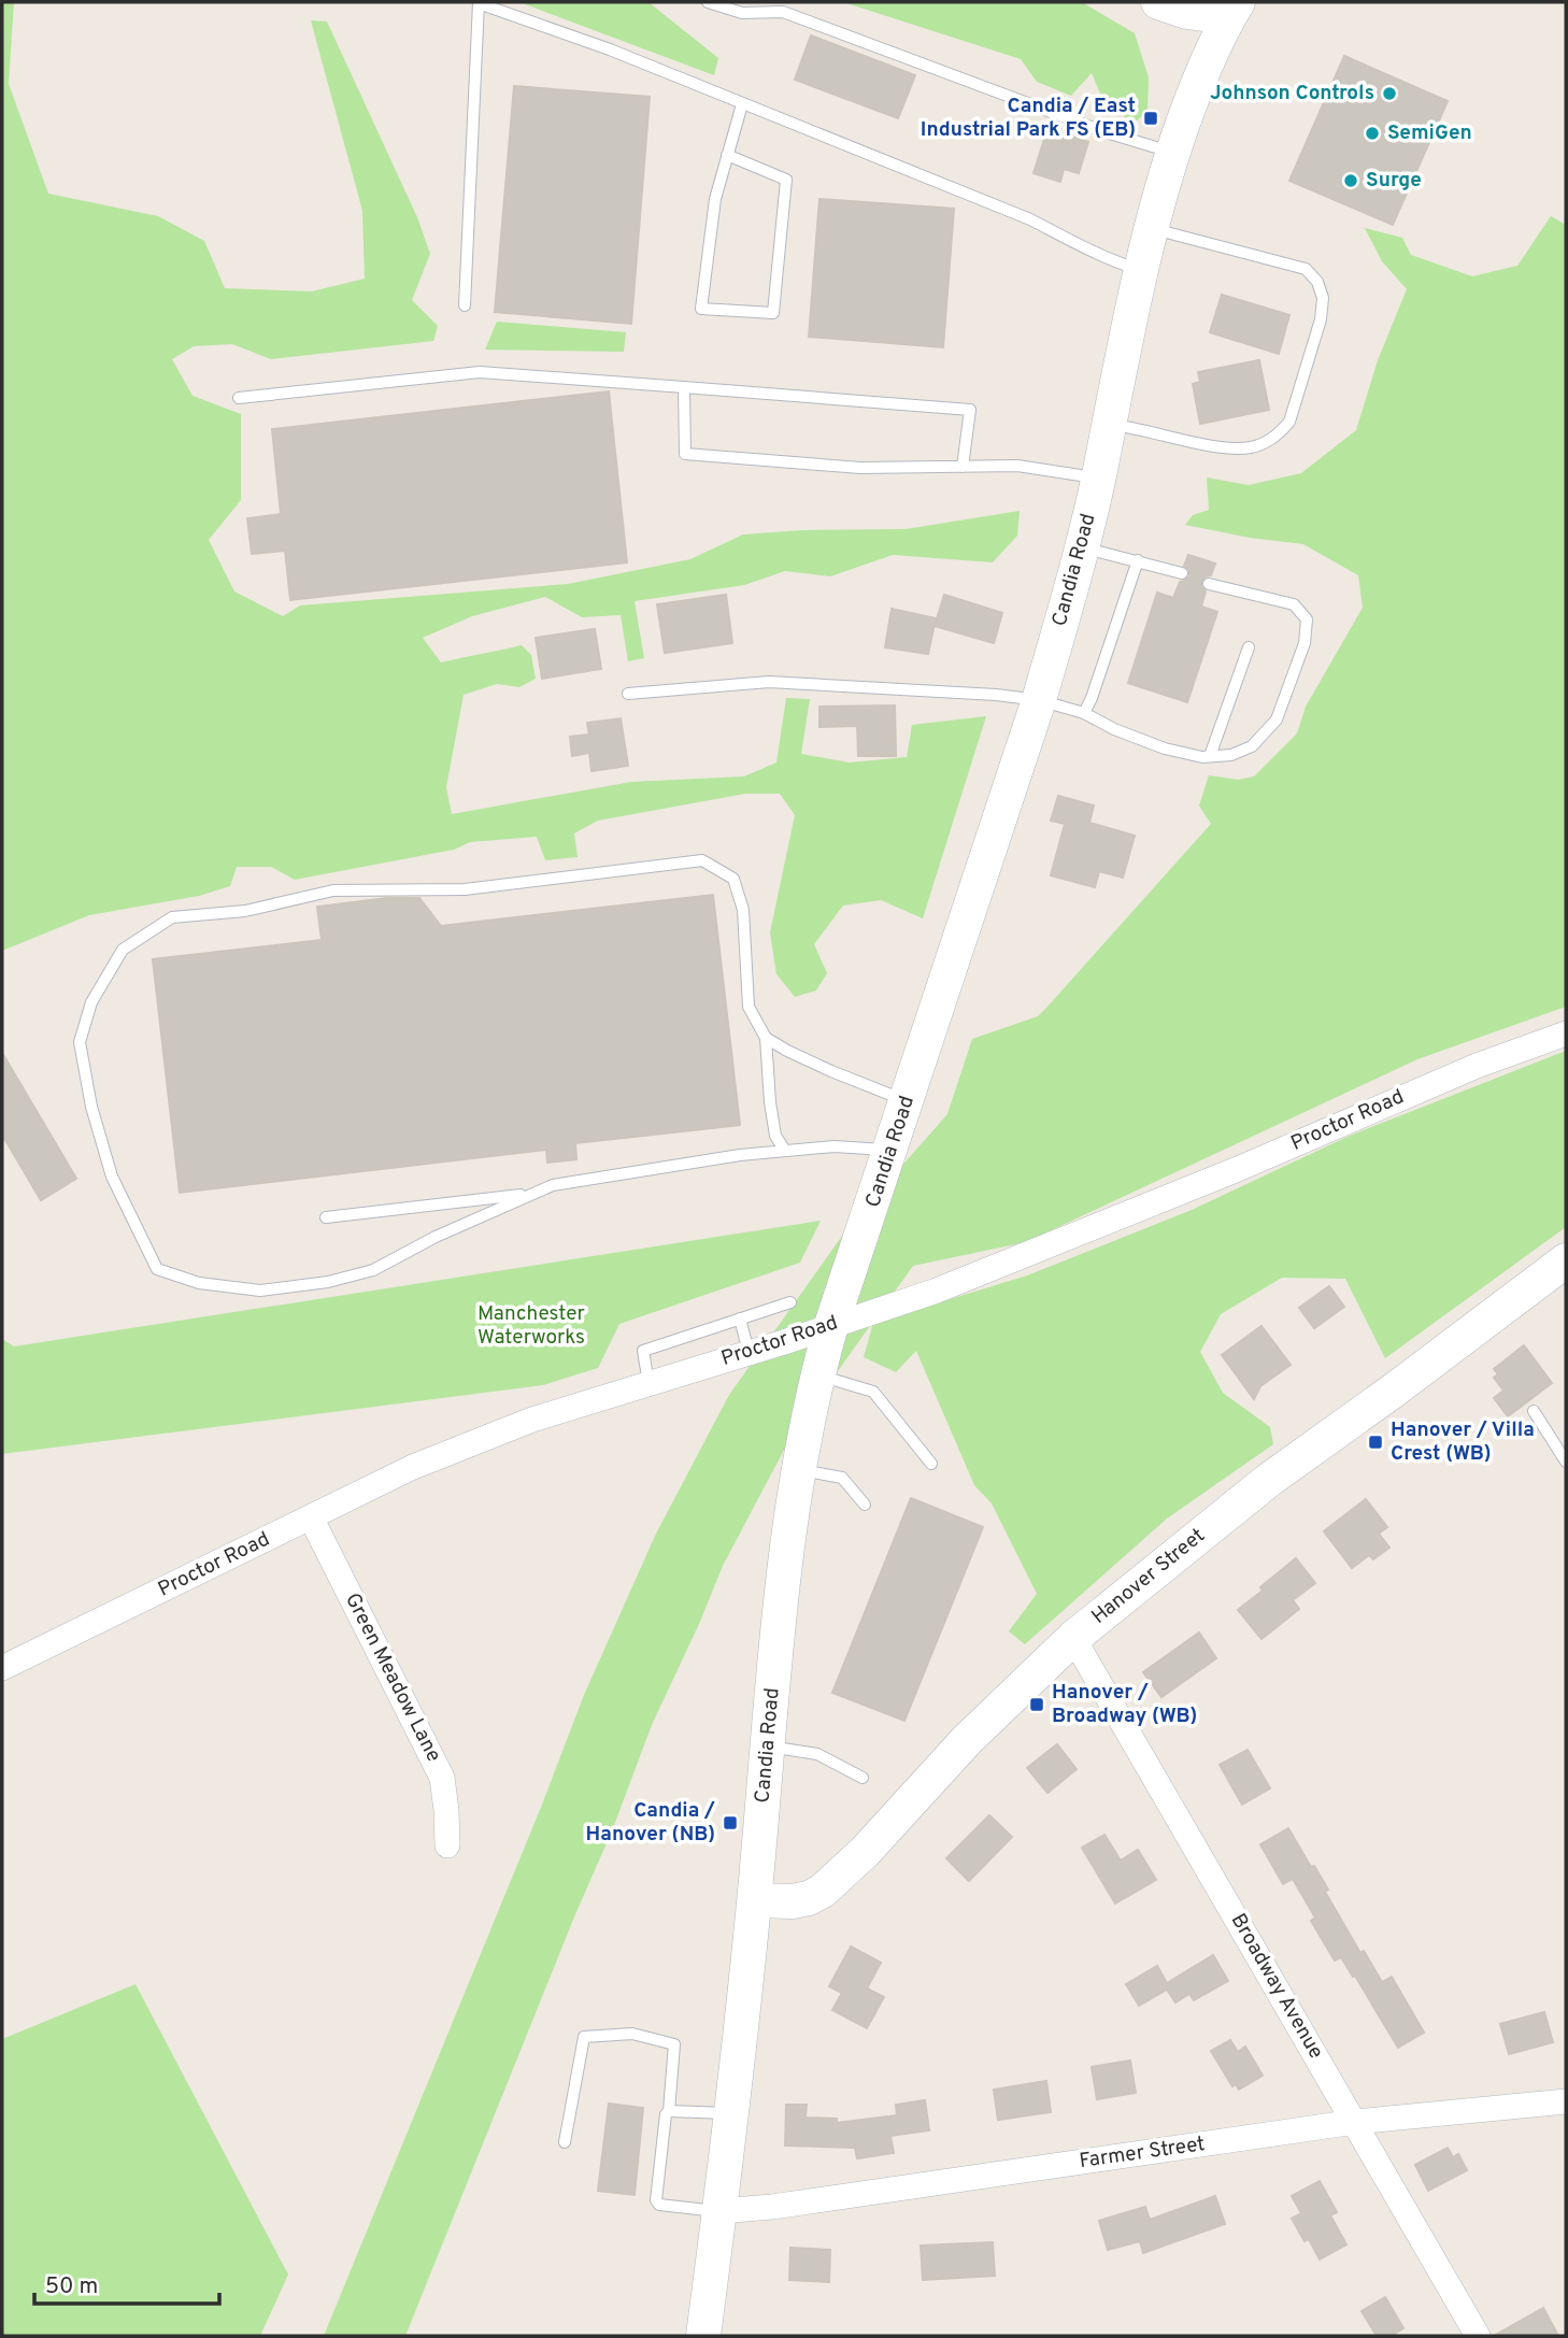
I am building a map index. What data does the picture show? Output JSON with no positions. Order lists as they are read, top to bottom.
{
  "streets": {
    "main road": ["Candia Road", "Hanover Street"],
    "street": [
      "Proctor Road",
      "Green Meadow Lane",
      "Broadway Avenue",
      "Farmer Street"
    ]
  },
  "crossings": [
    ["Candia Road", "Proctor Road"],
    ["Candia Road", "Hanover Street"],
    ["Candia Road", "Farmer Street"],
    ["Proctor Road", "Green Meadow Lane"],
    ["Hanover Street", "Broadway Avenue"],
    ["Broadway Avenue", "Farmer Street"]
  ],
  "parks": ["Manchester Waterworks"],
  "places": {
    "other": ["Johnson Controls", "SemiGen", "Surge"],
    "transit": [
      "Candia / East Industrial Park FS (EB)",
      "Hanover / Villa Crest (WB)",
      "Hanover / Broadway (WB)",
      "Candia / Hanover (NB)"
    ]
  },
  "scale_bar": "50 m"
}
